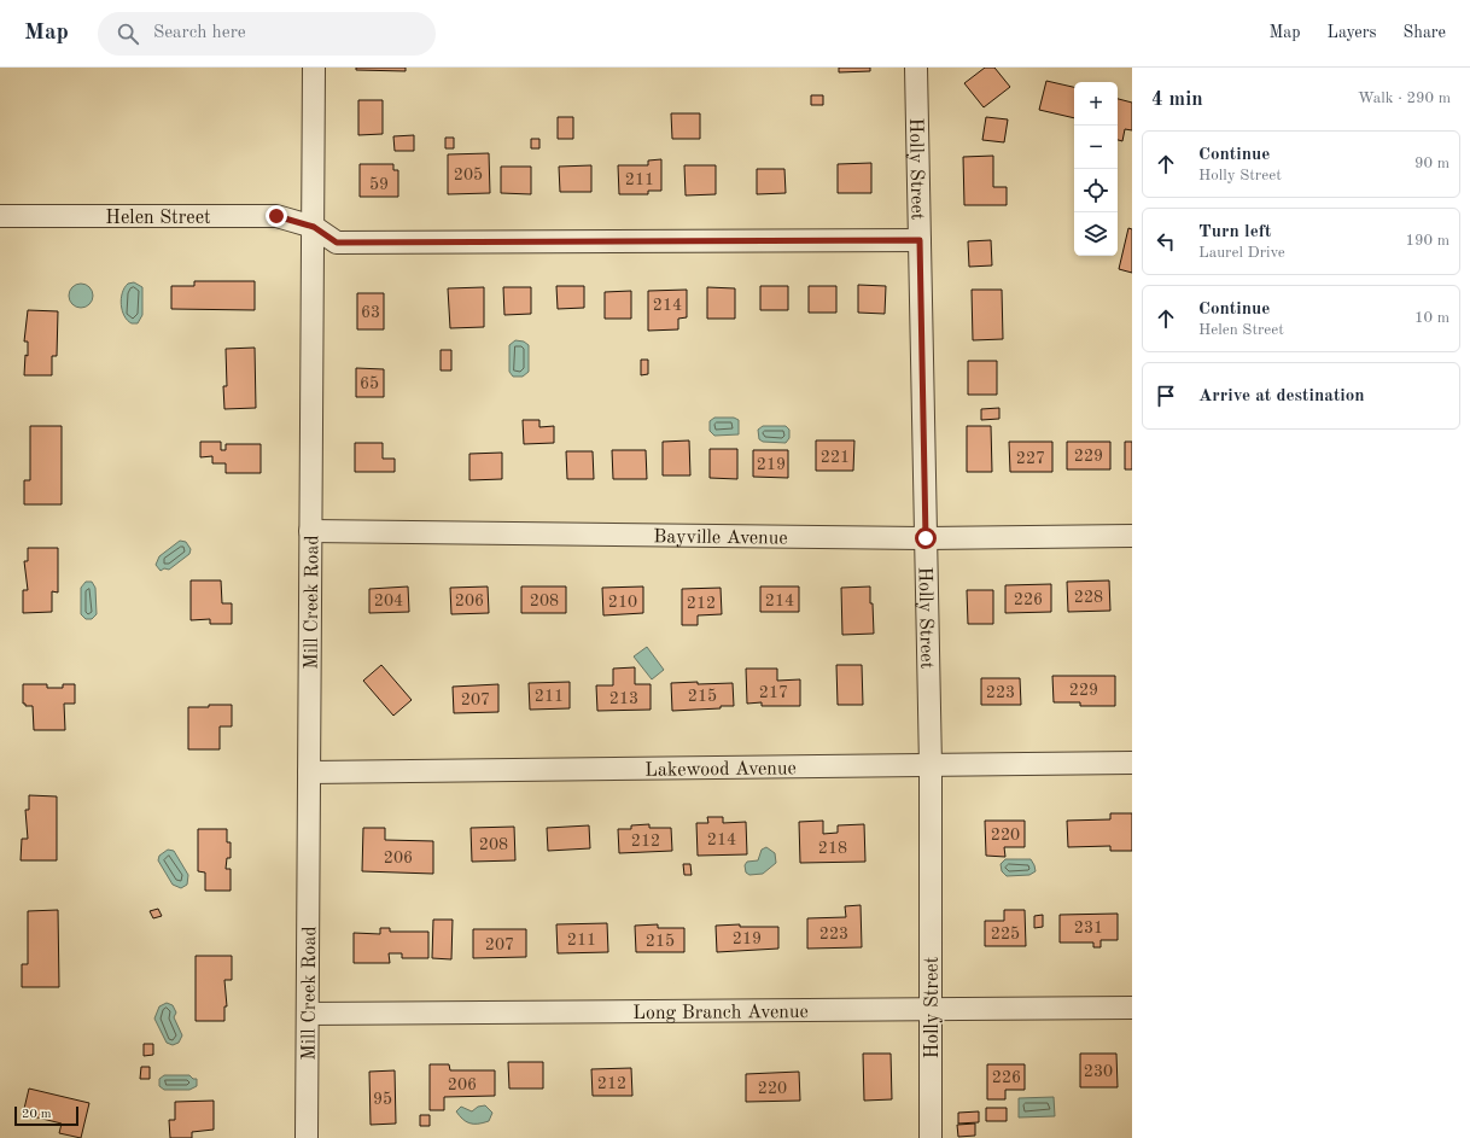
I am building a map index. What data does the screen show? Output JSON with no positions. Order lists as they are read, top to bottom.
{
  "streets": {
    "street": [
      "Holly Street",
      "Helen Street",
      "Bayville Avenue",
      "Mill Creek Road",
      "Lakewood Avenue",
      "Long Branch Avenue"
    ]
  },
  "crossings": [
    ["Holly Street", "Helen Street"],
    ["Holly Street", "Bayville Avenue"],
    ["Holly Street", "Lakewood Avenue"],
    ["Holly Street", "Long Branch Avenue"],
    ["Helen Street", "Mill Creek Road"],
    ["Bayville Avenue", "Mill Creek Road"],
    ["Mill Creek Road", "Lakewood Avenue"],
    ["Mill Creek Road", "Long Branch Avenue"]
  ],
  "house_numbers": [
    "205",
    "211",
    "59",
    "214",
    "63",
    "65",
    "229",
    "221",
    "227",
    "219",
    "228",
    "226",
    "204",
    "206",
    "208",
    "214",
    "210",
    "212",
    "229",
    "217",
    "223",
    "211",
    "215",
    "213",
    "207",
    "220",
    "214",
    "212",
    "208",
    "218",
    "206",
    "231",
    "223",
    "225",
    "219",
    "211",
    "215",
    "207",
    "230",
    "226",
    "212",
    "206",
    "220",
    "95"
  ],
  "scale_bar": "20 m",
  "page": {
    "header": "Map",
    "search": "Search here",
    "nav": ["Map", "Layers", "Share"],
    "heading": ["4 min", "Walk · 290 m"],
    "map_buttons": ["+", "−"],
    "list": [
      ["Continue", "Holly Street", "90 m"],
      ["Turn left", "Laurel Drive", "190 m"],
      ["Continue", "Helen Street", "10 m"],
      "Arrive at destination"
    ],
    "scale": "20 m"
  }
}
